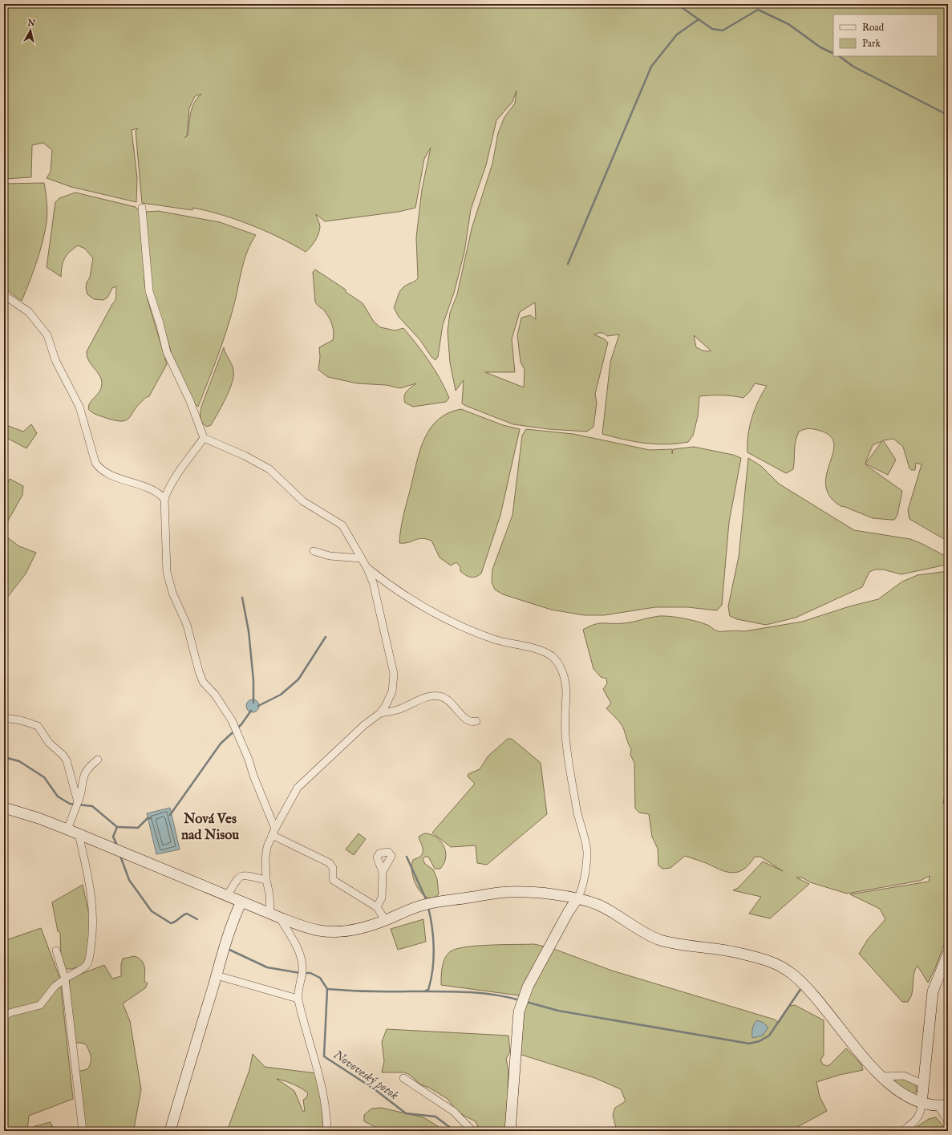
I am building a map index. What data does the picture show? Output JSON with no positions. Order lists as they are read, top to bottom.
{
  "districts": ["Nová Ves nad Nisou"],
  "water": ["Novoveský potok"],
  "legend": ["Road", "Park"],
  "north": "top"
}
